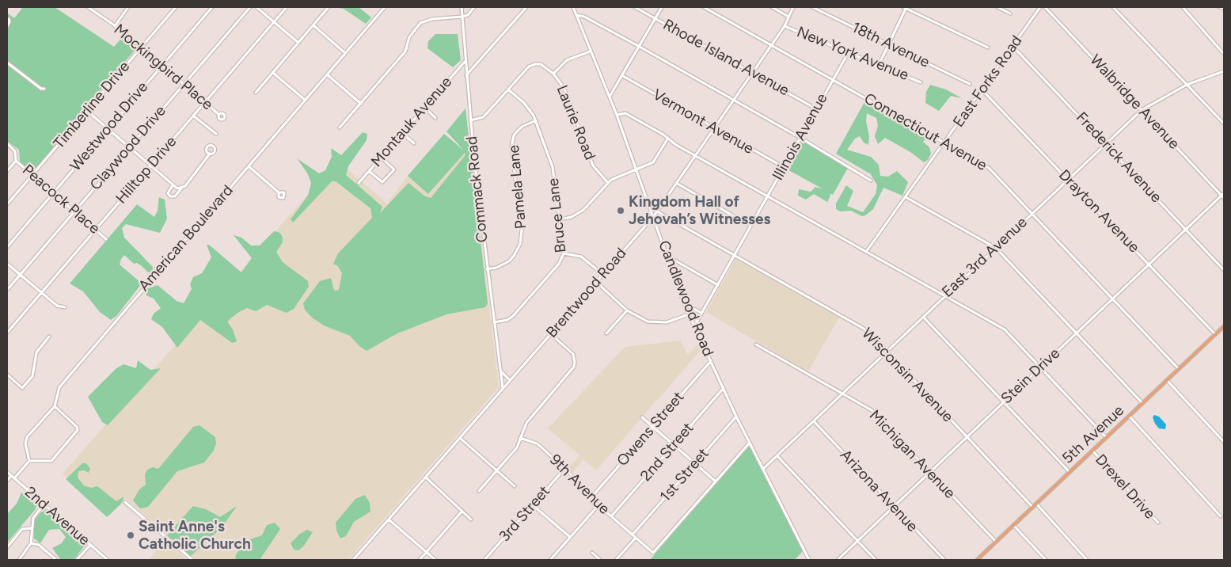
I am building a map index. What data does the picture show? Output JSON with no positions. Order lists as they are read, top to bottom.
{
  "streets": {
    "main road": ["5th Avenue"],
    "street": [
      "18th Avenue",
      "New York Avenue",
      "Rhode Island Avenue",
      "Mockingbird Place",
      "East Forks Road",
      "Walbridge Avenue",
      "Timberline Drive",
      "Montauk Avenue",
      "Vermont Avenue",
      "Laurie Road",
      "Westwood Drive",
      "Connecticut Avenue",
      "Illinois Avenue",
      "Claywood Drive",
      "Frederick Avenue",
      "Hilltop Drive",
      "Pamela Lane",
      "Commack Road",
      "Peacock Place",
      "Drayton Avenue",
      "Bruce Lane",
      "American Boulevard",
      "East 3rd Avenue",
      "Brentwood Road",
      "Candlewood Road",
      "Wisconsin Avenue",
      "Stein Drive",
      "Owens Street",
      "2nd Street",
      "Michigan Avenue",
      "1st Street",
      "9th Avenue",
      "Drexel Drive",
      "Arizona Avenue",
      "3rd Street",
      "2nd Avenue"
    ]
  },
  "crossings": [
    ["New York Avenue", "Illinois Avenue"],
    ["New York Avenue", "Brentwood Road"],
    ["Rhode Island Avenue", "Illinois Avenue"],
    ["Rhode Island Avenue", "Brentwood Road"],
    ["Mockingbird Place", "Timberline Drive"],
    ["Mockingbird Place", "Westwood Drive"],
    ["Mockingbird Place", "Claywood Drive"],
    ["Mockingbird Place", "Hilltop Drive"],
    ["East Forks Road", "Connecticut Avenue"],
    ["East Forks Road", "Frederick Avenue"],
    ["East Forks Road", "Drayton Avenue"],
    ["Walbridge Avenue", "East 3rd Avenue"],
    ["Walbridge Avenue", "Stein Drive"],
    ["Timberline Drive", "Peacock Place"],
    ["Montauk Avenue", "Commack Road"],
    ["Vermont Avenue", "Illinois Avenue"],
    ["Vermont Avenue", "Brentwood Road"],
    ["Laurie Road", "Commack Road"],
    ["Laurie Road", "Bruce Lane"],
    ["Westwood Drive", "Peacock Place"],
    ["Connecticut Avenue", "Illinois Avenue"],
    ["Connecticut Avenue", "East 3rd Avenue"],
    ["Connecticut Avenue", "Brentwood Road"],
    ["Connecticut Avenue", "Stein Drive"],
    ["Connecticut Avenue", "5th Avenue"],
    ["Illinois Avenue", "Candlewood Road"],
    ["Illinois Avenue", "Wisconsin Avenue"],
    ["Claywood Drive", "Peacock Place"],
    ["Frederick Avenue", "East 3rd Avenue"],
    ["Frederick Avenue", "Stein Drive"],
    ["Hilltop Drive", "Peacock Place"],
    ["Pamela Lane", "Commack Road"],
    ["Pamela Lane", "Bruce Lane"],
    ["Commack Road", "Bruce Lane"],
    ["Commack Road", "Brentwood Road"],
    ["Drayton Avenue", "East 3rd Avenue"],
    ["Drayton Avenue", "Stein Drive"],
    ["Drayton Avenue", "5th Avenue"],
    ["East 3rd Avenue", "Candlewood Road"],
    ["East 3rd Avenue", "Wisconsin Avenue"],
    ["East 3rd Avenue", "Michigan Avenue"],
    ["East 3rd Avenue", "Arizona Avenue"],
    ["Brentwood Road", "Candlewood Road"],
    ["Brentwood Road", "Wisconsin Avenue"],
    ["Candlewood Road", "Owens Street"],
    ["Candlewood Road", "2nd Street"],
    ["Candlewood Road", "1st Street"],
    ["Wisconsin Avenue", "Stein Drive"],
    ["Wisconsin Avenue", "5th Avenue"],
    ["Stein Drive", "Michigan Avenue"],
    ["Stein Drive", "Arizona Avenue"],
    ["Owens Street", "9th Avenue"],
    ["5th Avenue", "Michigan Avenue"],
    ["5th Avenue", "Drexel Drive"],
    ["2nd Street", "9th Avenue"],
    ["1st Street", "9th Avenue"],
    ["9th Avenue", "3rd Street"]
  ],
  "places": ["Kingdom Hall of Jehovah’s Witnesses", "Saint Anne's Catholic Church"]
}
